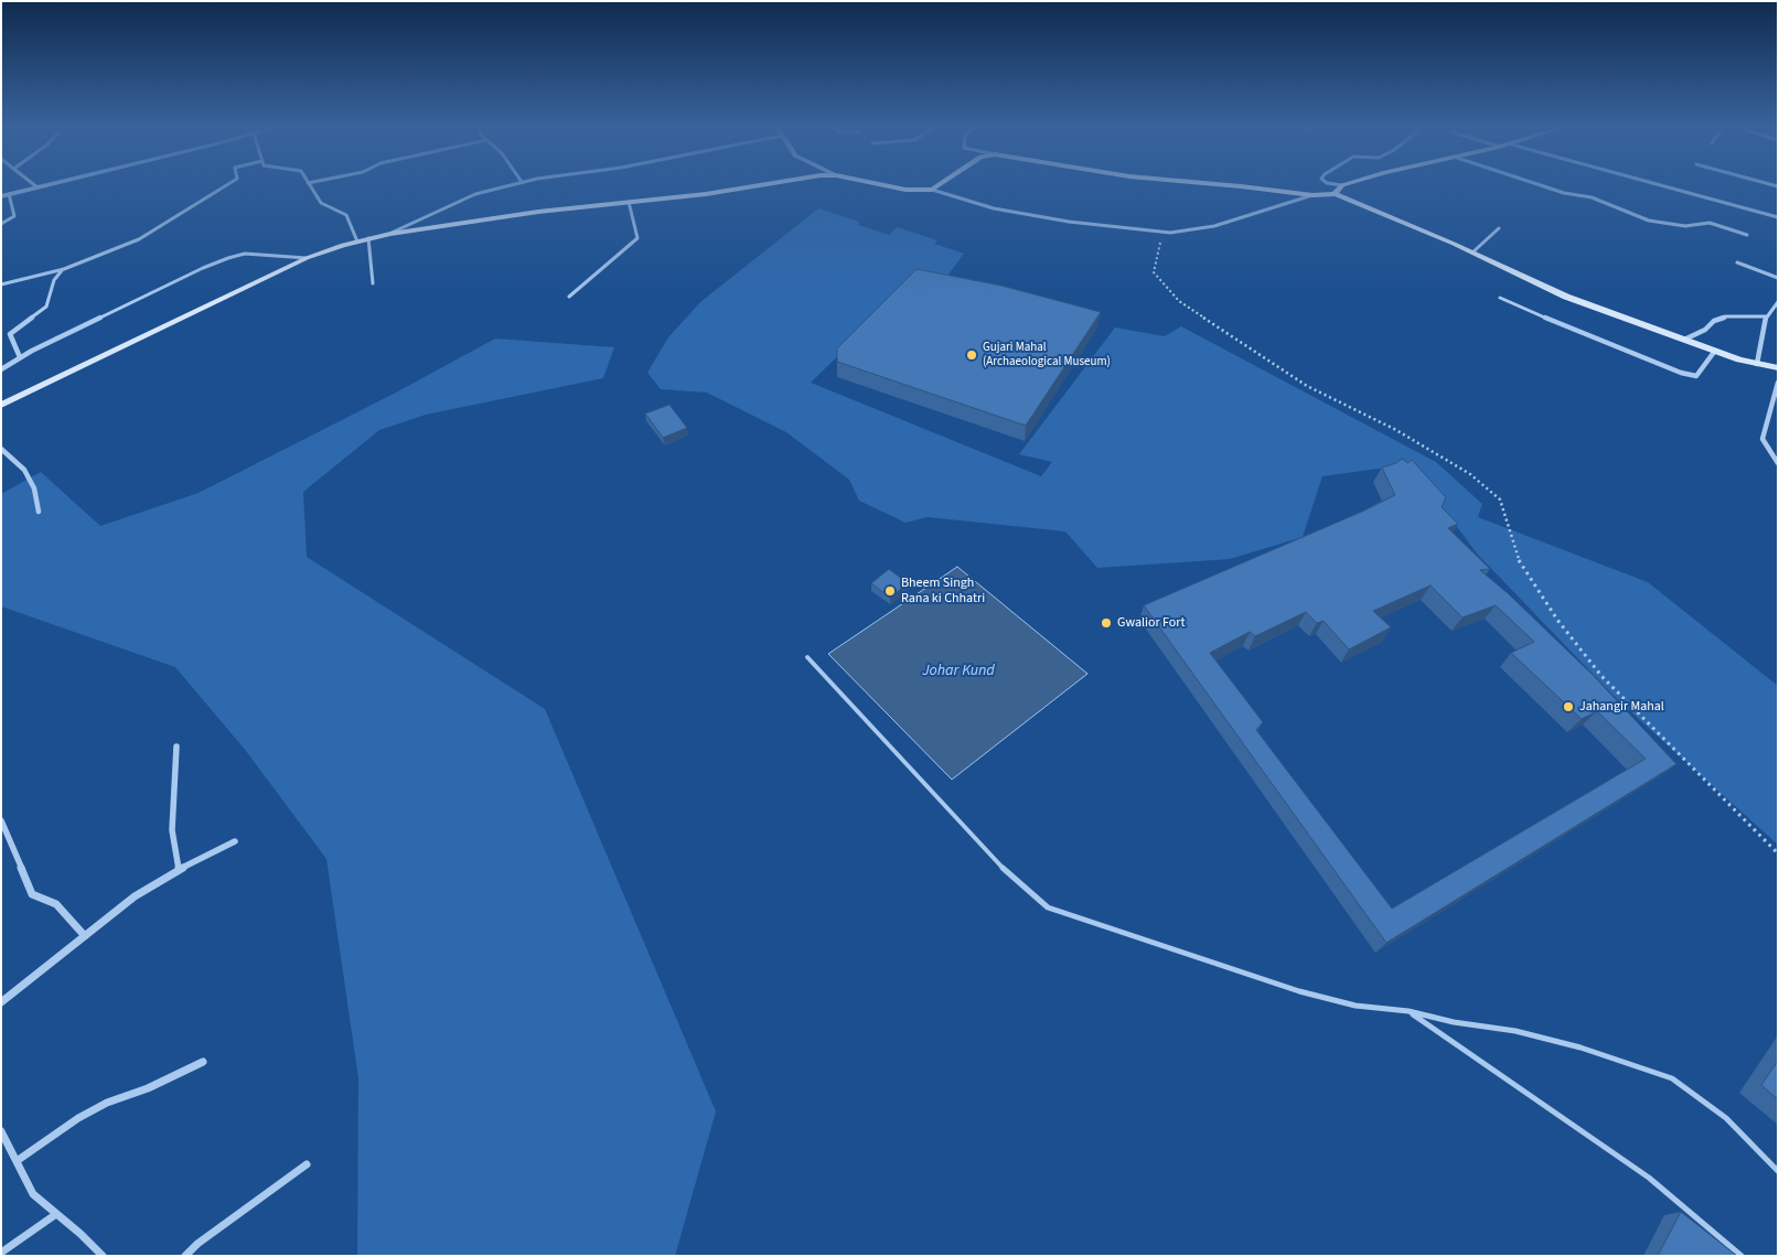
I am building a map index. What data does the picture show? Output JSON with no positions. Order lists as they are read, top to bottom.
{
  "water": ["Johar Kund"],
  "places": [
    "Gujari Mahal (Archaeological Museum)",
    "Bheem Singh Rana ki Chhatri",
    "Gwalior Fort",
    "Jahangir Mahal"
  ]
}
